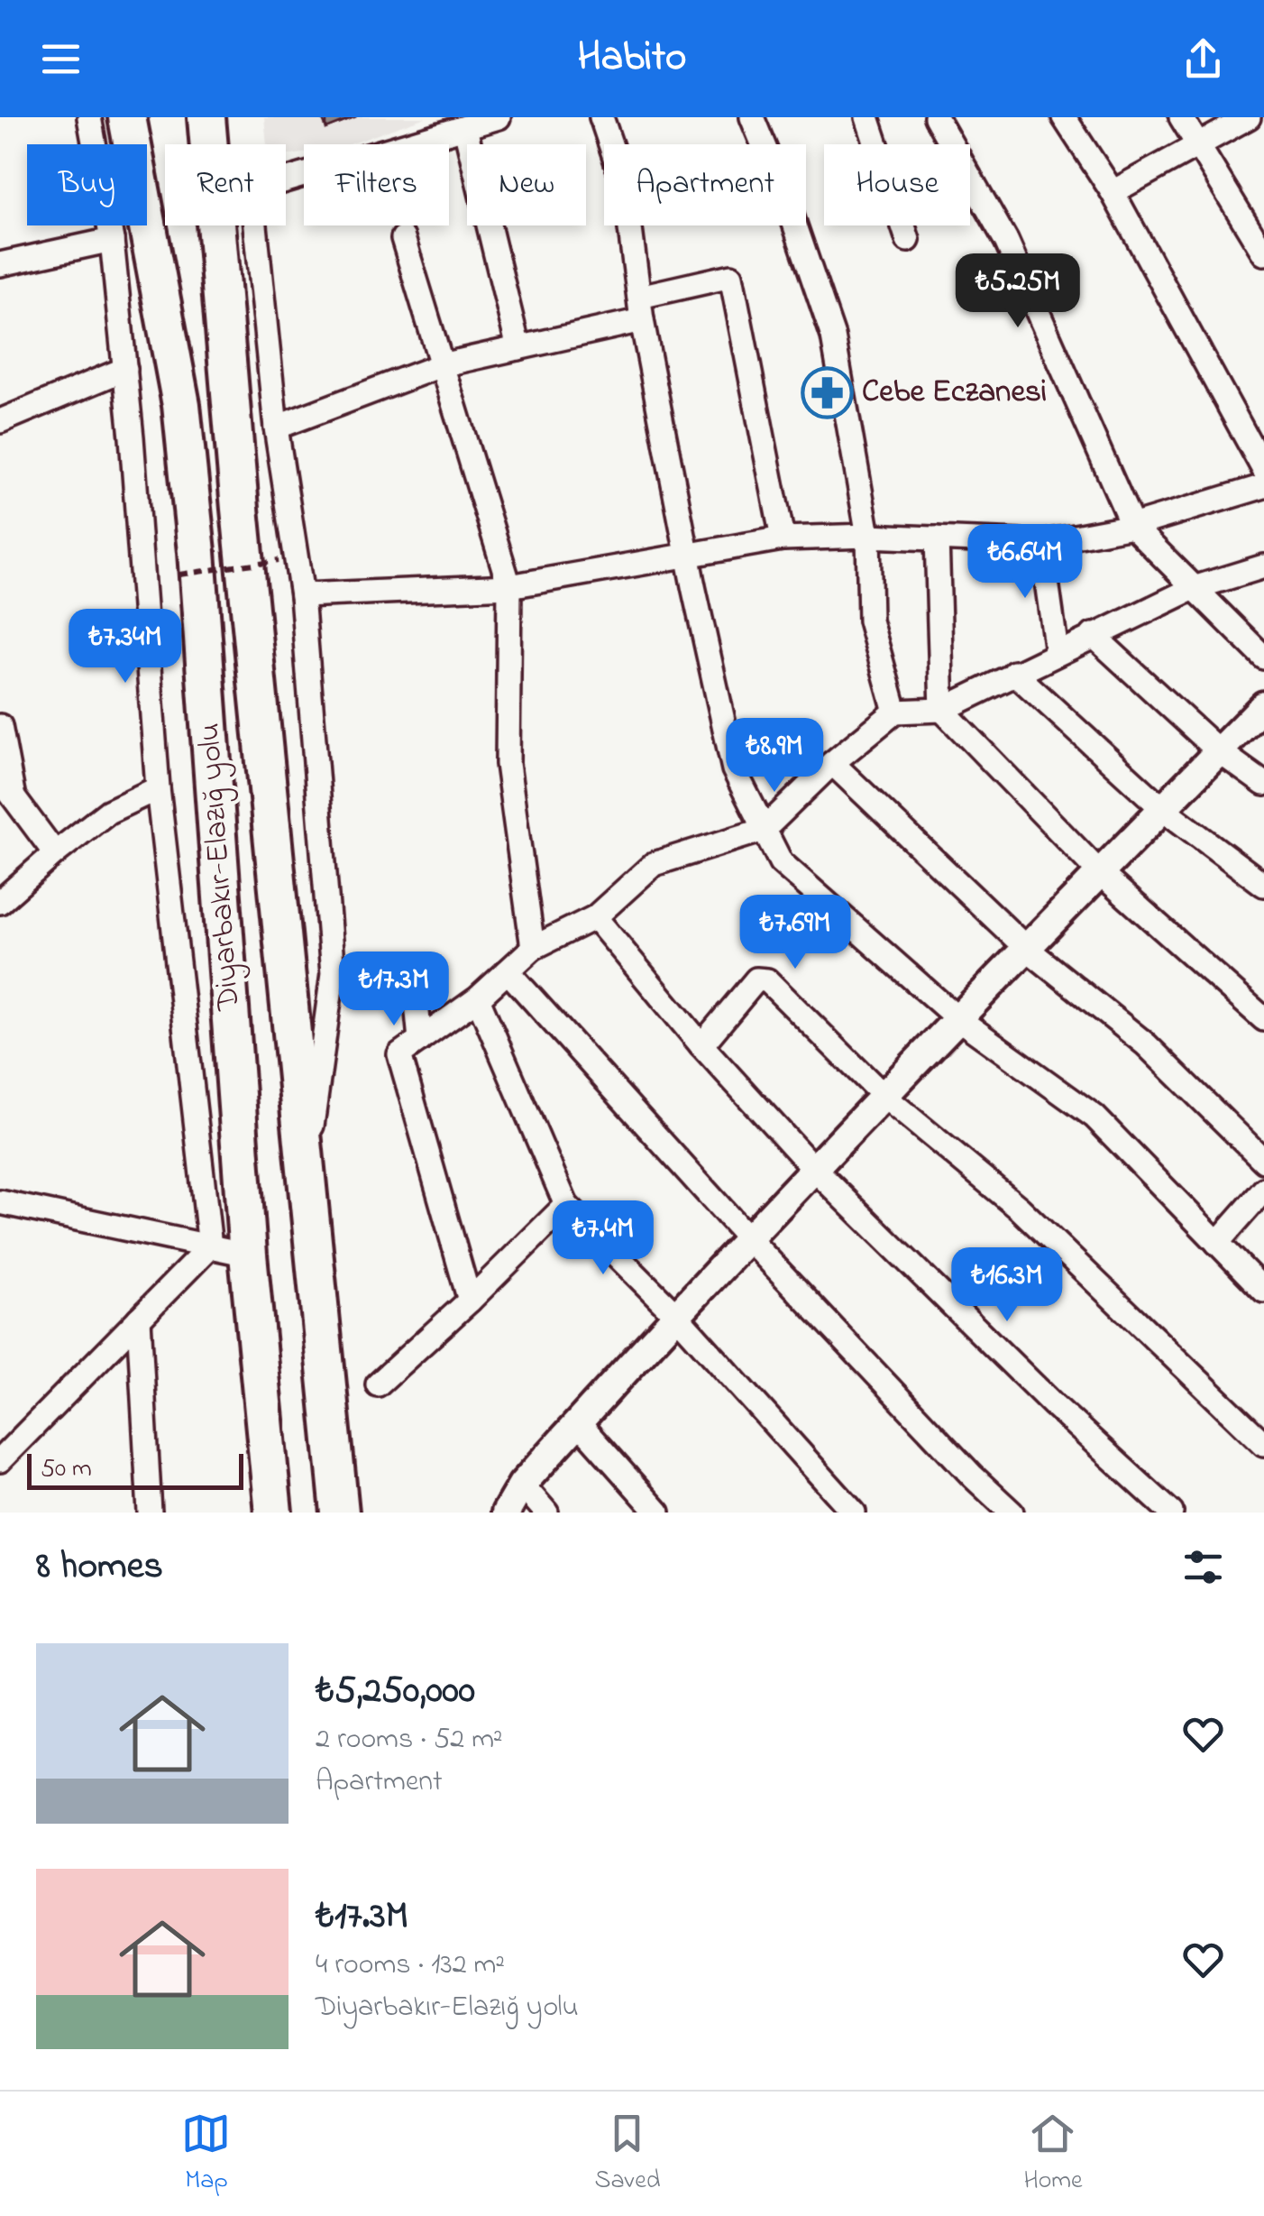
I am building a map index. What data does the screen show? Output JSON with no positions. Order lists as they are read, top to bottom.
{
  "streets": {
    "highway": ["Diyarbakır-Elazığ yolu"]
  },
  "places": {
    "pharmacy": ["Cebe Eczanesi"]
  },
  "scale_bar": "50 m",
  "page": {
    "header": "Habito",
    "chip": [
      "Buy",
      "Rent",
      "Filters",
      "New",
      "Apartment",
      "House"
    ],
    "price": [
      "₺5.25M",
      "₺6.64M",
      "₺7.34M",
      "₺8.9M",
      "₺7.69M",
      "₺17.3M",
      "₺7.4M",
      "₺16.3M"
    ],
    "scale": "50 m",
    "heading": "8 homes",
    "list": [
      {
        "name": "₺5,250,000",
        "note": "2 rooms · 52 m² · Apartment"
      },
      {
        "name": "₺17.3M",
        "note": "4 rooms · 132 m² · Diyarbakır-Elazığ yolu"
      }
    ],
    "tabs": ["Map", "Saved", "Home"]
  }
}
